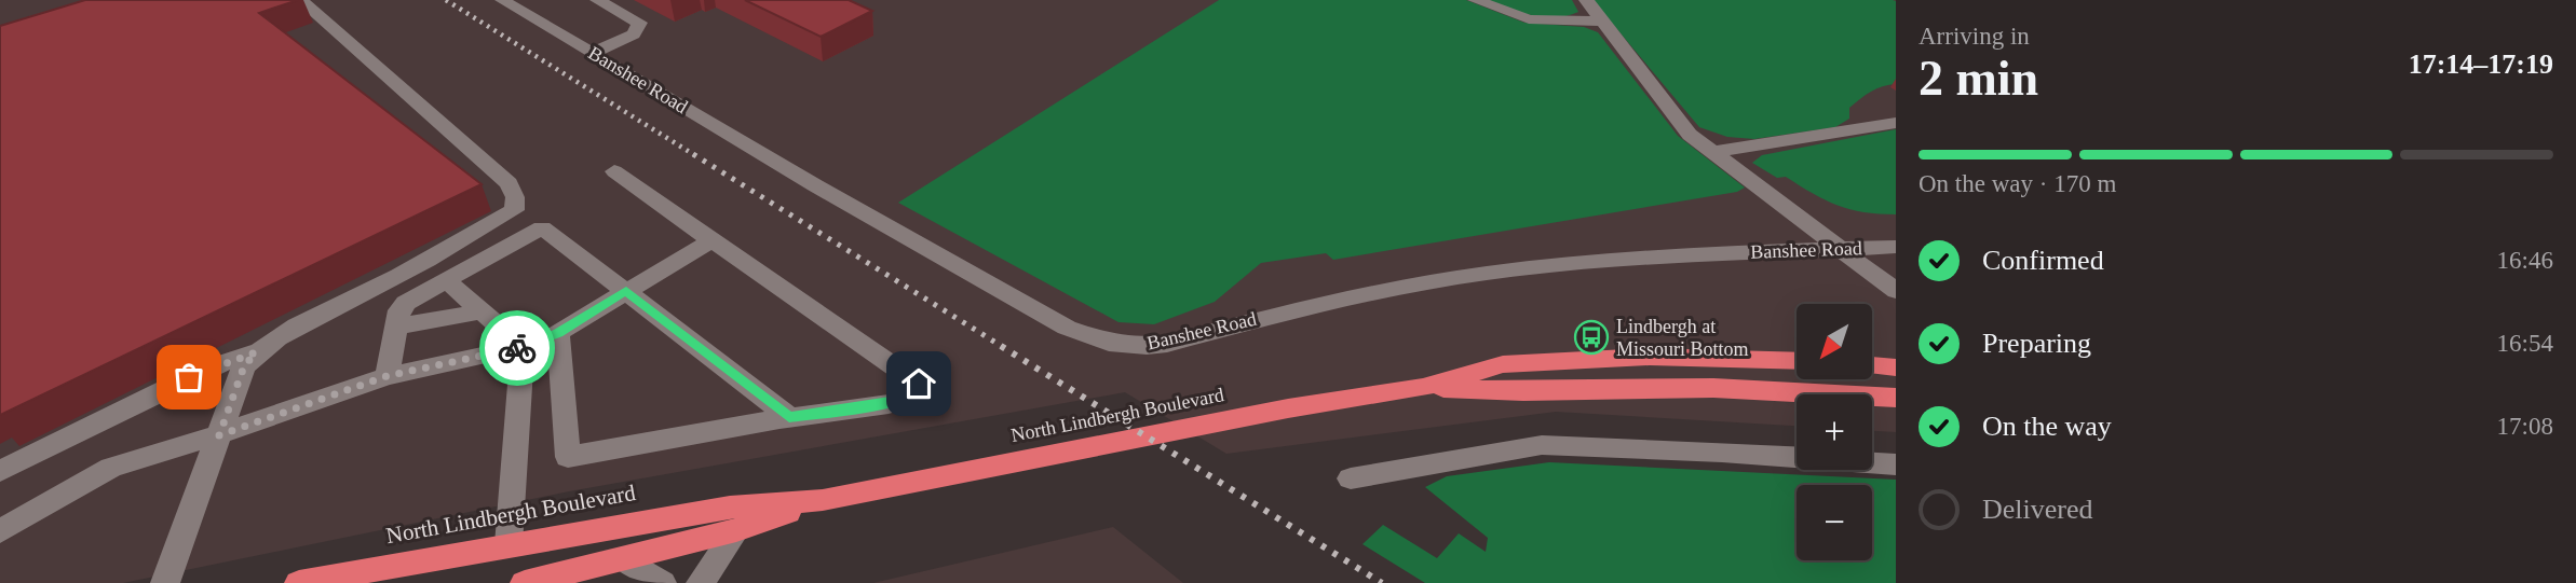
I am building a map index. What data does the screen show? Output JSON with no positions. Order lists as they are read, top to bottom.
{
  "streets": {
    "highway": ["North Lindbergh Boulevard"],
    "street": ["Banshee Road"]
  },
  "places": {
    "bus stop": ["Lindbergh at Missouri Bottom"]
  },
  "north": "bottom left",
  "page": {
    "heading": ["2 min", "Arriving in", "17:14–17:19"],
    "bar": "On the way · 170 m",
    "list": [
      ["Confirmed", "16:46"],
      ["Preparing", "16:54"],
      ["On the way", "17:08"],
      "Delivered"
    ],
    "map_buttons": ["+", "−"]
  }
}
